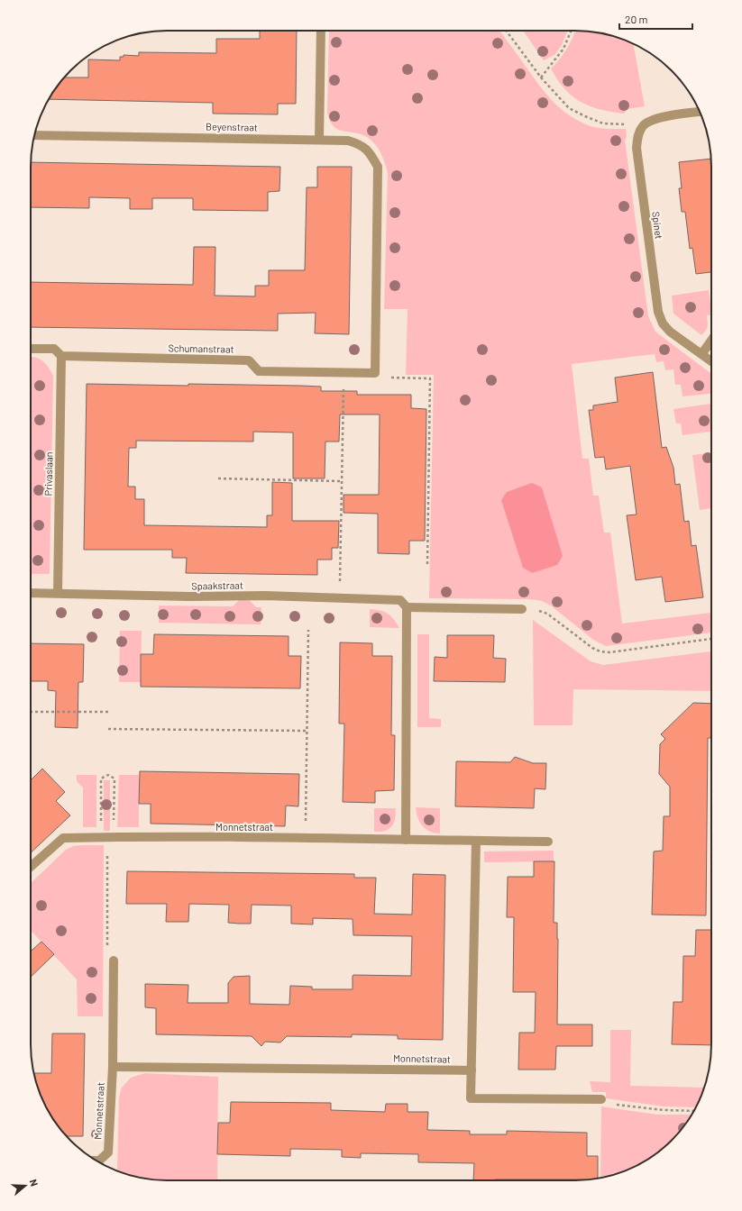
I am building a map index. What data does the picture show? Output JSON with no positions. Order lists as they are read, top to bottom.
{
  "streets": {
    "street": [
      "Beyenstraat",
      "Spinet",
      "Schumanstraat",
      "Privaslaan",
      "Spaakstraat",
      "Monnetstraat"
    ]
  },
  "crossings": [
    ["Schumanstraat", "Privaslaan"],
    ["Privaslaan", "Spaakstraat"]
  ],
  "scale_bar": "20 m",
  "north": "right"
}
